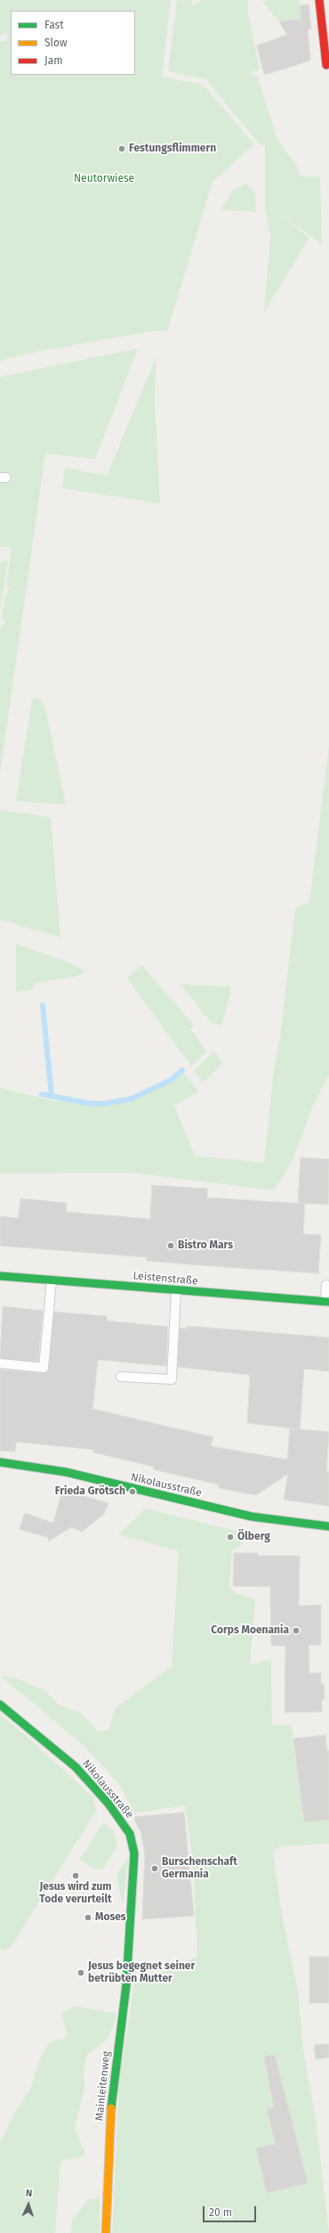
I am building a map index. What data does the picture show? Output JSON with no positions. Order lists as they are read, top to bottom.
{
  "streets": {
    "street": ["Leistenstraße", "Nikolausstraße", "Mainleitenweg"]
  },
  "crossings": [
    ["Nikolausstraße", "Mainleitenweg"]
  ],
  "parks": ["Neutorwiese"],
  "places": [
    "Festungsflimmern",
    "Bistro Mars",
    "Frieda Grötsch",
    "Ölberg",
    "Corps Moenania",
    "Burschenschaft Germania",
    "Jesus wird zum Tode verurteilt",
    "Moses",
    "Jesus begegnet seiner betrübten Mutter"
  ],
  "legend": ["Fast", "Slow", "Jam"],
  "scale_bar": "20 m",
  "north": "top"
}
